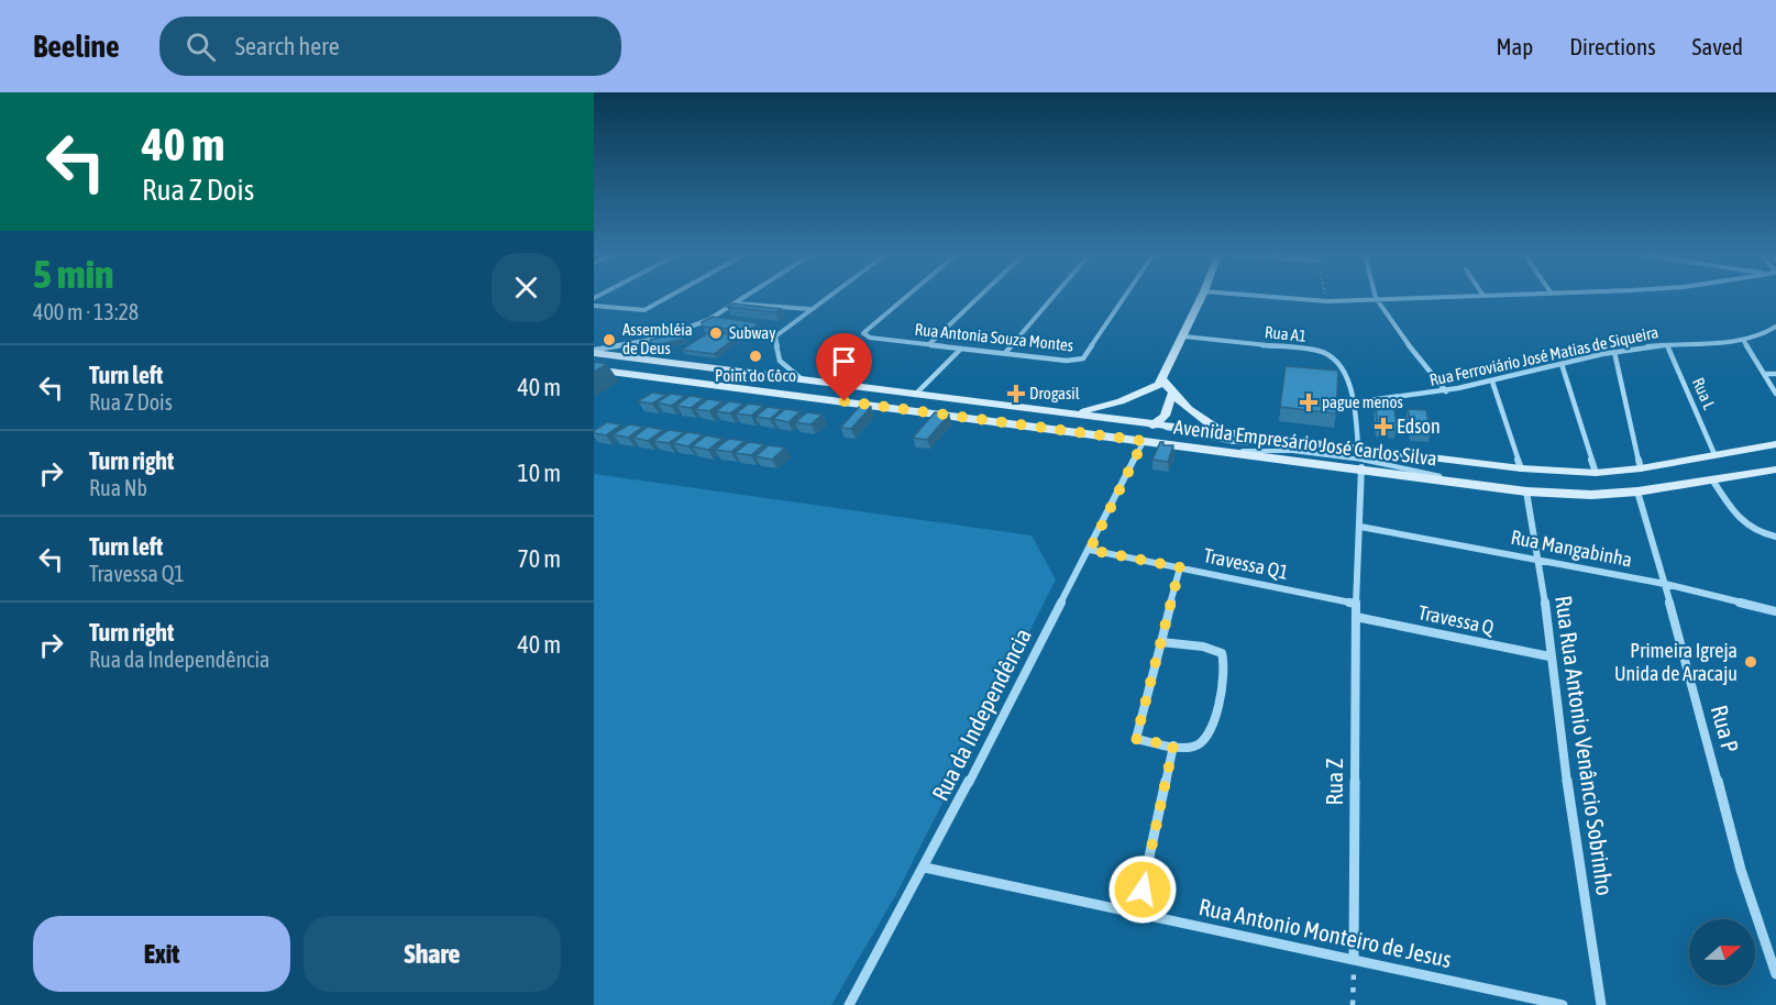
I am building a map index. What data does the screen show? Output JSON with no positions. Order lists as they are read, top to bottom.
{
  "streets": {
    "main road": ["Avenida Empresário José Carlos Silva"],
    "street": [
      "Rua A1",
      "Rua Antonia Souza Montes",
      "Rua Ferroviário José Matias de Siqueira",
      "Rua L",
      "Rua Mangabinha",
      "Travessa Q1",
      "Travessa Q",
      "Rua da Independência",
      "Rua P",
      "Rua Rua Antonio Venâncio Sobrinho",
      "Rua Z",
      "Rua Antonio Monteiro de Jesus"
    ]
  },
  "crossings": [
    ["Rua A1", "Rua Ferroviário José Matias de Siqueira"],
    ["Rua A1", "Avenida Empresário José Carlos Silva"],
    ["Rua Ferroviário José Matias de Siqueira", "Rua L"],
    ["Rua L", "Avenida Empresário José Carlos Silva"],
    ["Avenida Empresário José Carlos Silva", "Rua da Independência"],
    ["Avenida Empresário José Carlos Silva", "Rua P"],
    ["Avenida Empresário José Carlos Silva", "Rua Rua Antonio Venâncio Sobrinho"],
    ["Rua Mangabinha", "Rua P"],
    ["Rua Mangabinha", "Rua Rua Antonio Venâncio Sobrinho"],
    ["Travessa Q1", "Rua da Independência"],
    ["Travessa Q1", "Rua Z"],
    ["Travessa Q", "Rua Rua Antonio Venâncio Sobrinho"],
    ["Travessa Q", "Rua Z"],
    ["Rua da Independência", "Rua Antonio Monteiro de Jesus"],
    ["Rua Z", "Rua Antonio Monteiro de Jesus"]
  ],
  "places": {
    "other": [
      "Subway",
      "Assembléia de Deus",
      "Point do Côco",
      "Primeira Igreja Unida de Aracaju"
    ],
    "health": ["Drogasil", "pague menos", "Edson"]
  },
  "north": "right",
  "page": {
    "header": "Beeline",
    "search": "Search here",
    "nav": ["Map", "Directions", "Saved"],
    "turn": ["40 m", "Rua Z Dois"],
    "heading": ["5 min", "400 m · 13:28"],
    "list": [
      {
        "name": "Turn left",
        "note": "Rua Z Dois",
        "value": "40 m"
      },
      {
        "name": "Turn right",
        "note": "Rua Nb",
        "value": "10 m"
      },
      {
        "name": "Turn left",
        "note": "Travessa Q1",
        "value": "70 m"
      },
      {
        "name": "Turn right",
        "note": "Rua da Independência",
        "value": "40 m"
      }
    ],
    "buttons": ["Exit", "Share"]
  }
}
